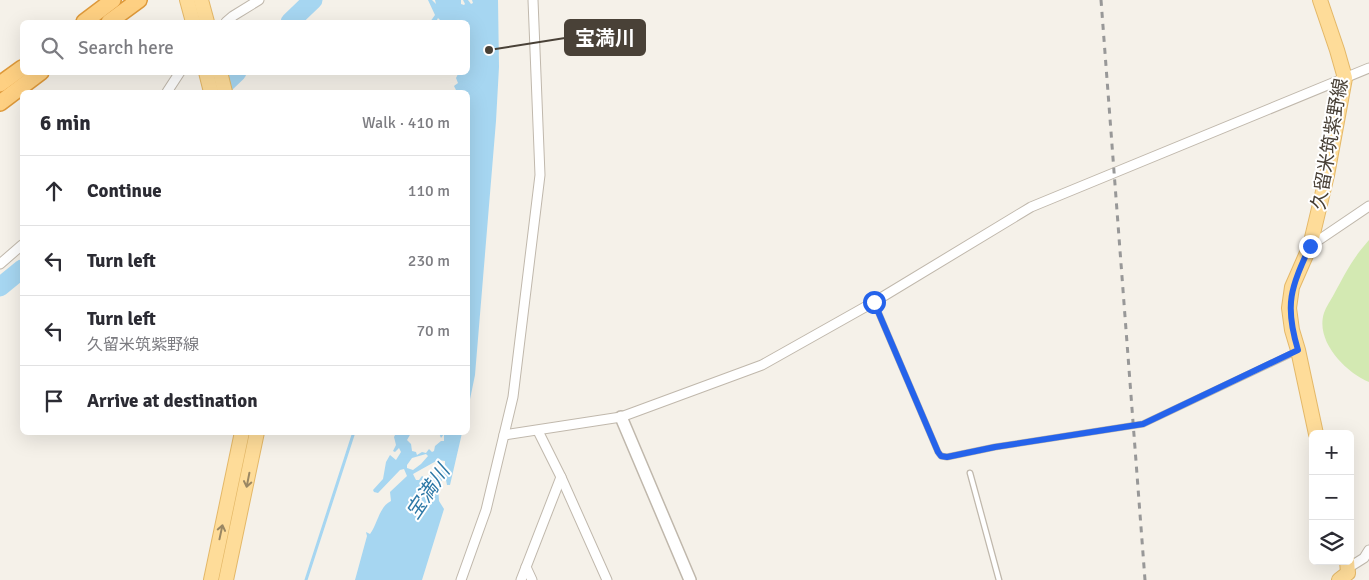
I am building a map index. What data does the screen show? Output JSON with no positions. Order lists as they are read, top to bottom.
{
  "streets": {
    "main road": ["久留米筑紫野線"]
  },
  "water": ["宝満川"],
  "places": ["宝満川"],
  "page": {
    "search": "Search here",
    "heading": ["6 min", "Walk · 410 m"],
    "list": [
      ["Continue", "110 m"],
      ["Turn left", "230 m"],
      ["Turn left", "久留米筑紫野線", "70 m"],
      "Arrive at destination"
    ],
    "map_buttons": ["+", "−"]
  }
}
